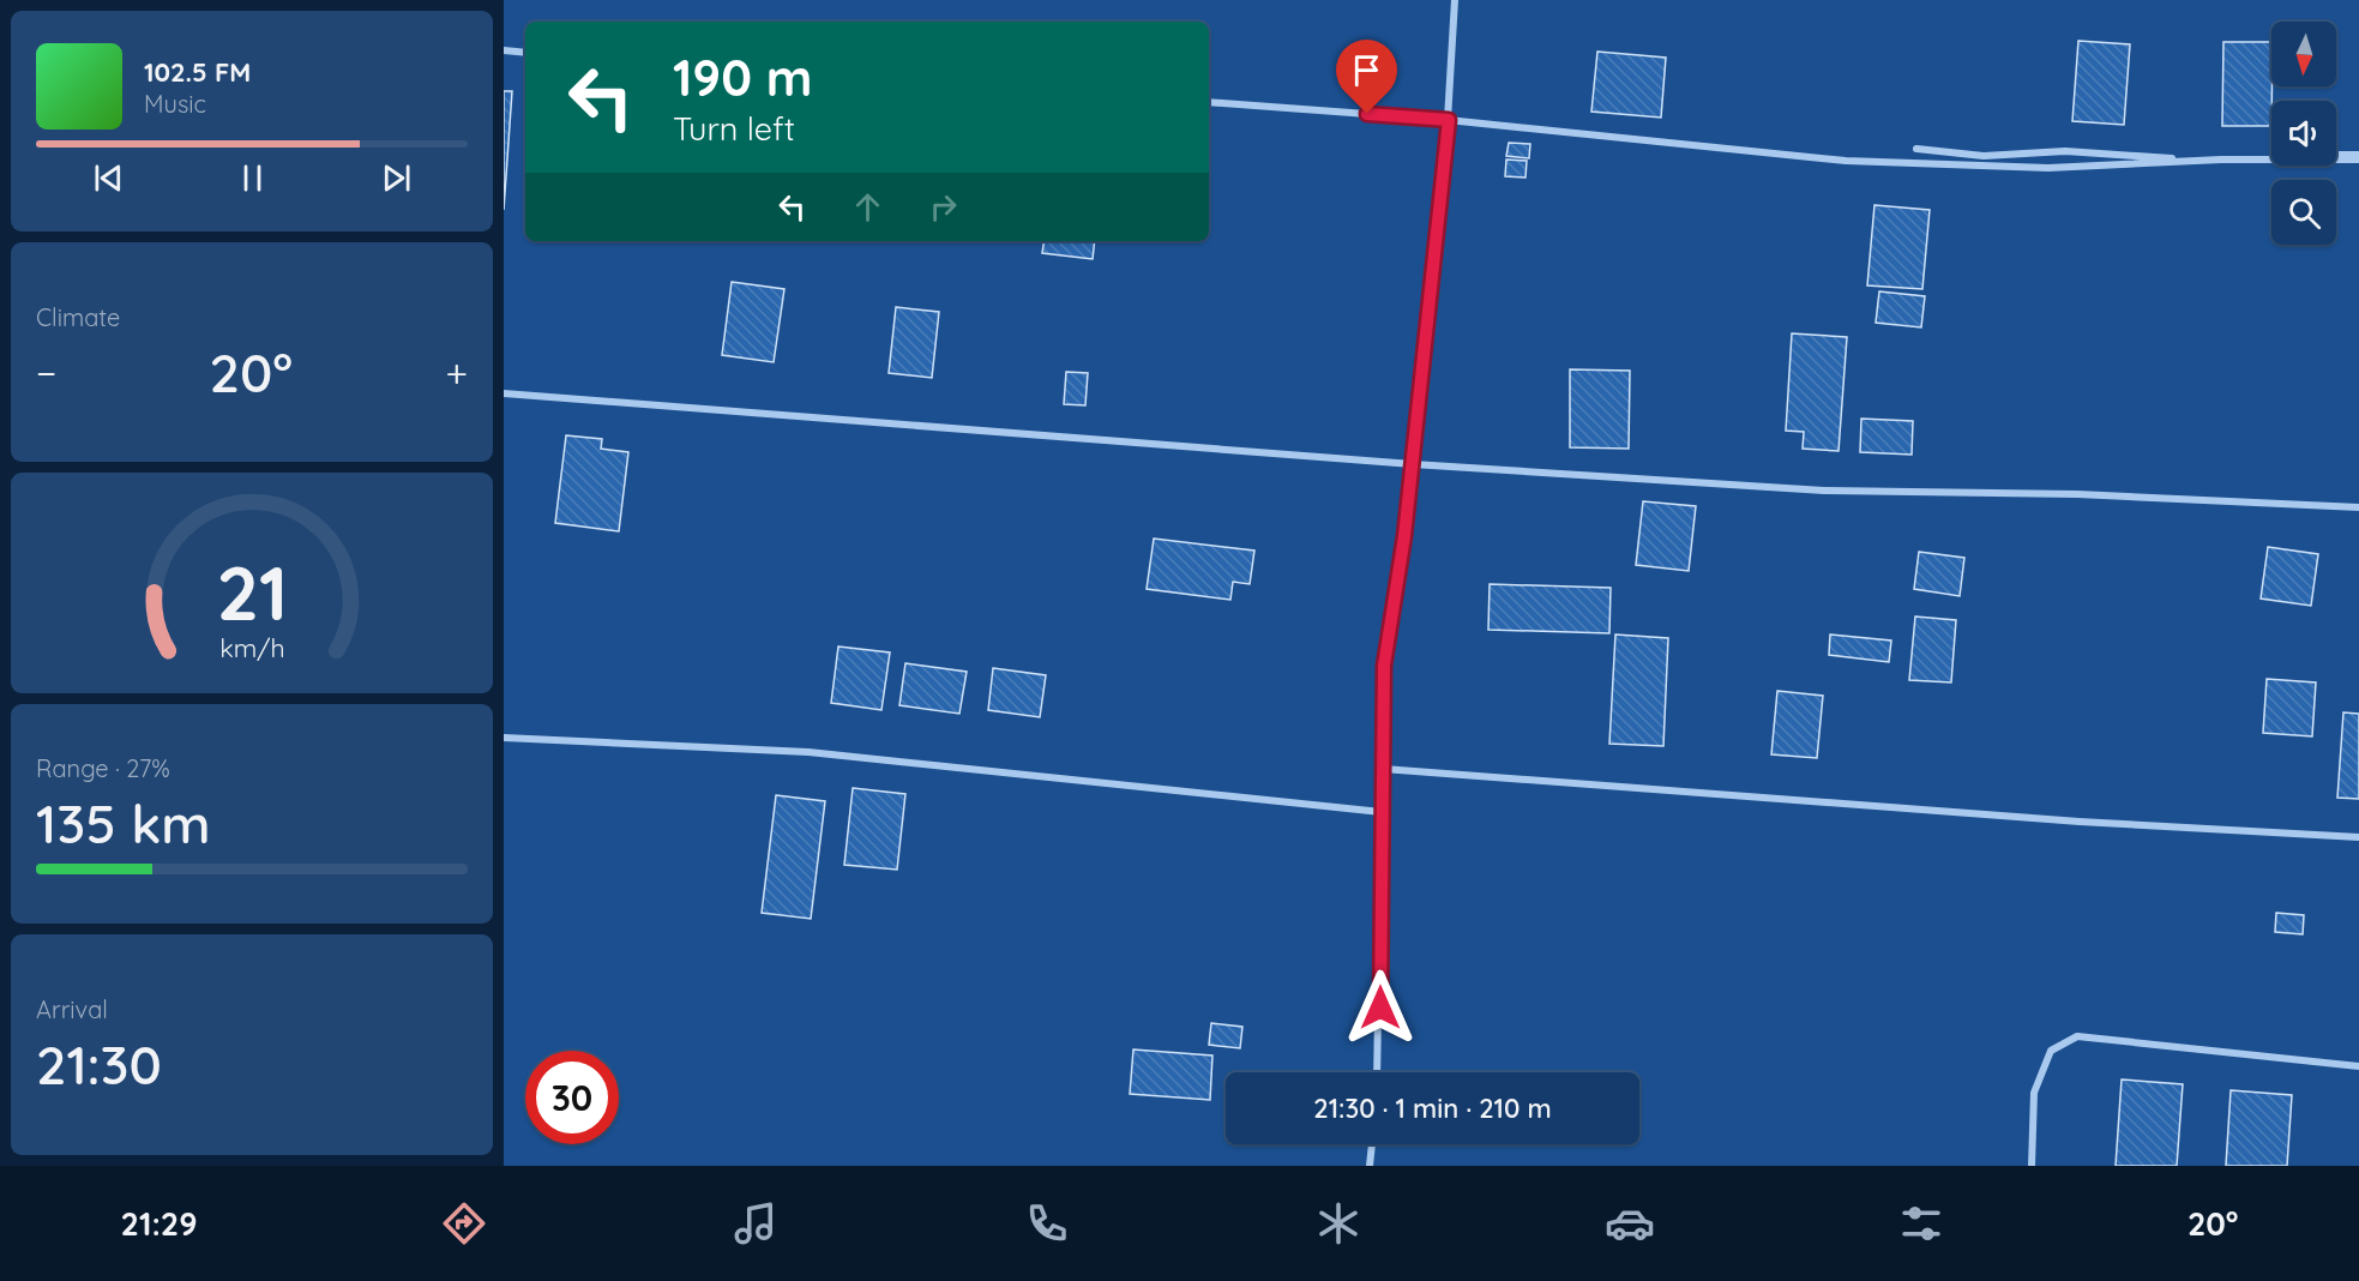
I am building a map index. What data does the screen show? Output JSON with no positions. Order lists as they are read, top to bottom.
{
  "north": "bottom",
  "page": {
    "turn": ["190 m", "Turn left"],
    "song": ["102.5 FM", "Music"],
    "tile": [
      "Climate",
      ["Range · 27%", "135 km"],
      ["Arrival", "21:30"]
    ],
    "heat": ["−", "20°", "+"],
    "limit": "30",
    "trip": "21:30 · 1 min · 210 m",
    "tabs": ["21:29", "20°"],
    "gauge": ["21", "km/h"]
  }
}
